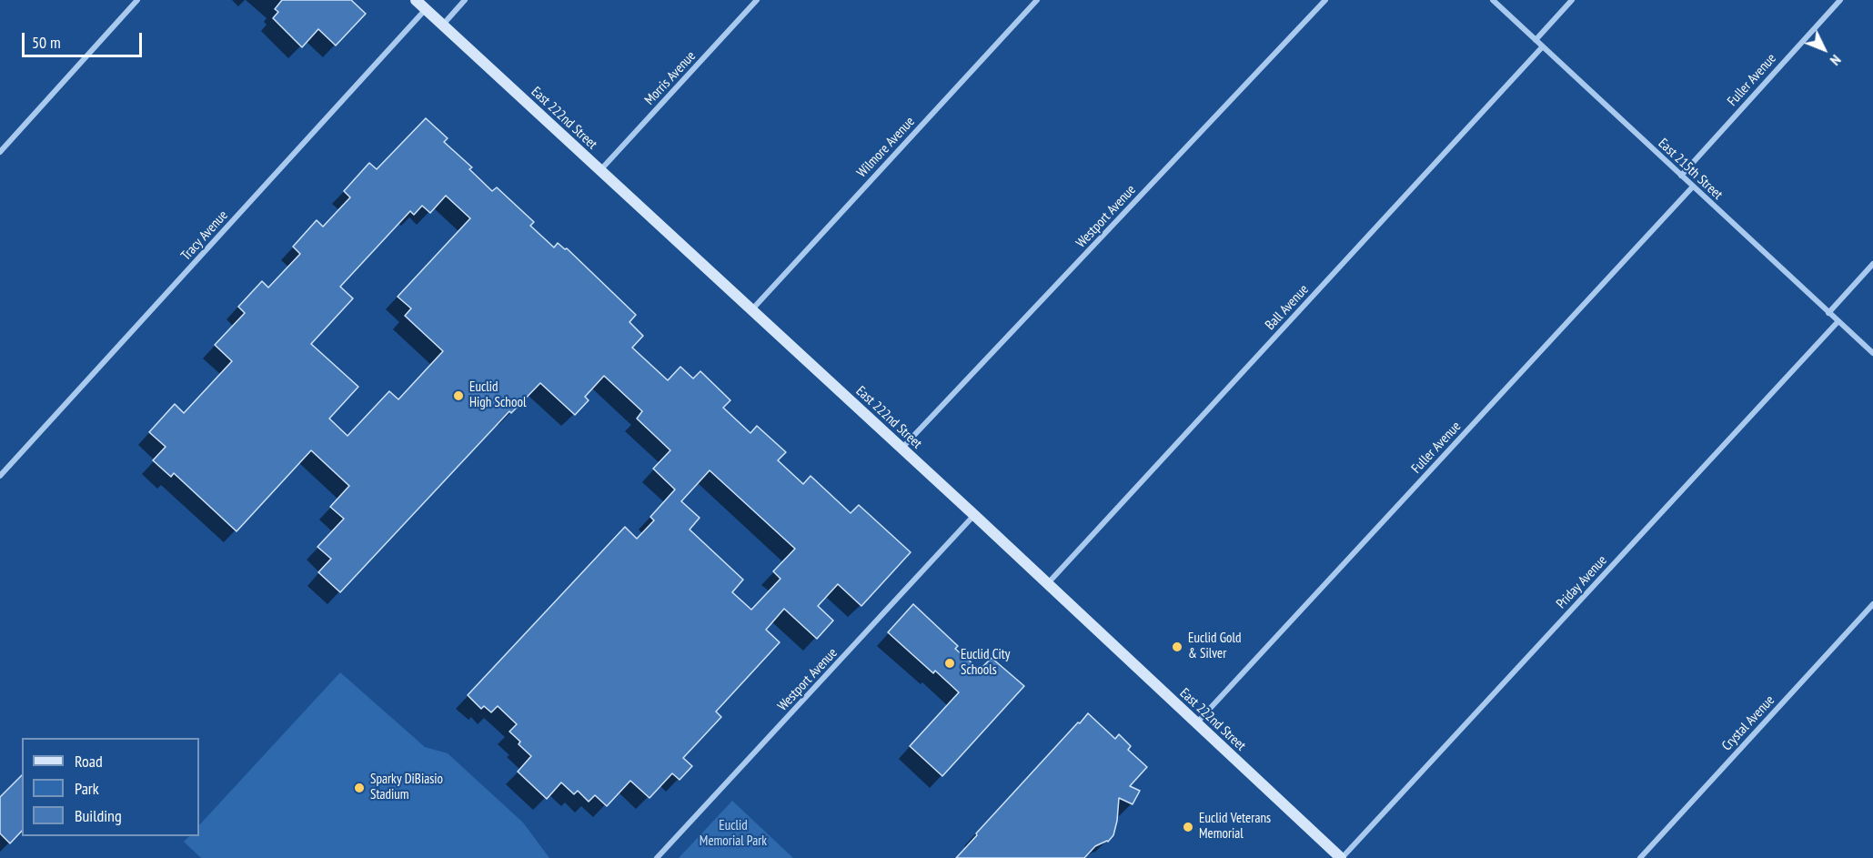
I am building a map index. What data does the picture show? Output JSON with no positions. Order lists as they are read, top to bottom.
{
  "streets": {
    "street": [
      "Morris Avenue",
      "Fuller Avenue",
      "East 222nd Street",
      "Wilmore Avenue",
      "East 215th Street",
      "Westport Avenue",
      "Tracy Avenue",
      "Ball Avenue",
      "Priday Avenue",
      "Crystal Avenue"
    ]
  },
  "crossings": [
    ["Morris Avenue", "East 222nd Street"],
    ["Fuller Avenue", "East 222nd Street"],
    ["Fuller Avenue", "East 215th Street"],
    ["East 222nd Street", "Wilmore Avenue"],
    ["East 222nd Street", "Westport Avenue"],
    ["East 222nd Street", "Tracy Avenue"],
    ["East 222nd Street", "Ball Avenue"],
    ["East 222nd Street", "Priday Avenue"],
    ["East 215th Street", "Ball Avenue"],
    ["East 215th Street", "Priday Avenue"]
  ],
  "parks": ["Euclid Memorial Park"],
  "places": [
    "Euclid High School",
    "Euclid Gold & Silver",
    "Euclid City Schools",
    "Sparky DiBiasio Stadium",
    "Euclid Veterans Memorial"
  ],
  "legend": ["Road", "Park", "Building"],
  "scale_bar": "50 m",
  "north": "bottom right"
}
